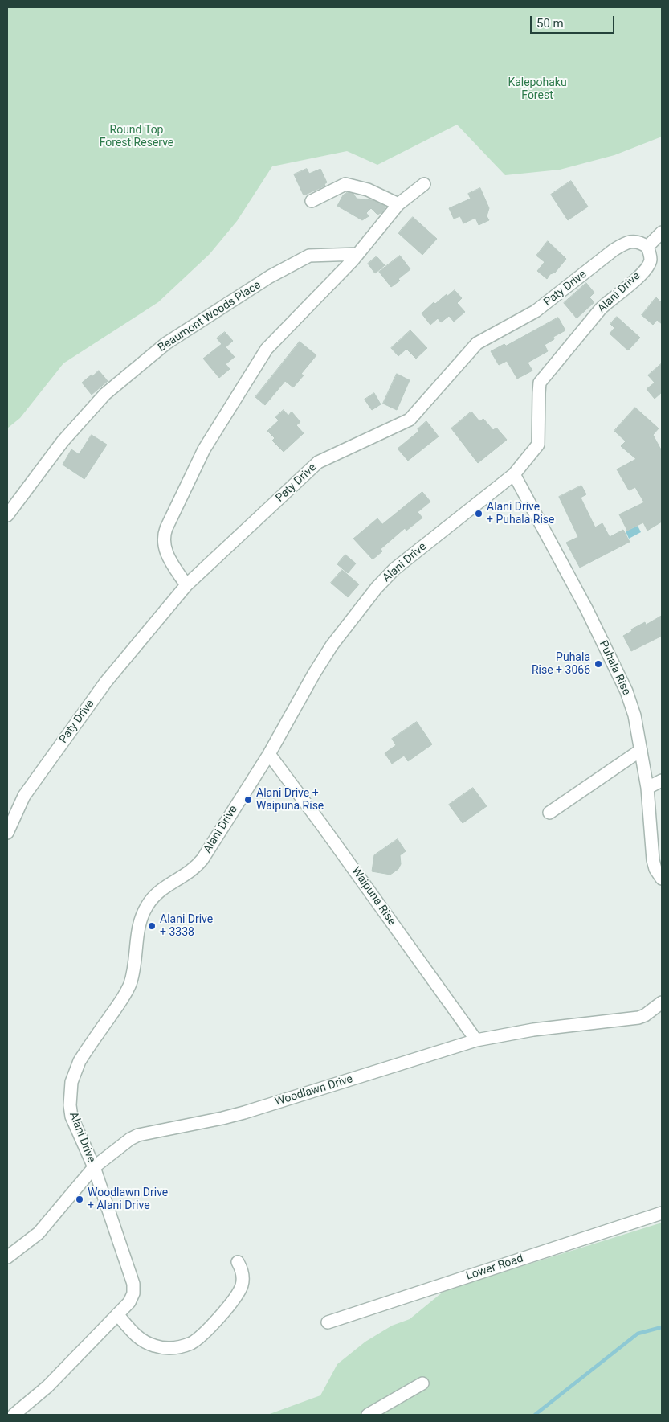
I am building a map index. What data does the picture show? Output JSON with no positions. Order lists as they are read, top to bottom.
{
  "streets": {
    "street": [
      "Paty Drive",
      "Alani Drive",
      "Beaumont Woods Place",
      "Puhala Rise",
      "Waipuna Rise",
      "Woodlawn Drive",
      "Lower Road"
    ]
  },
  "crossings": [
    ["Paty Drive", "Alani Drive"],
    ["Alani Drive", "Puhala Rise"],
    ["Alani Drive", "Waipuna Rise"],
    ["Alani Drive", "Woodlawn Drive"],
    ["Waipuna Rise", "Woodlawn Drive"]
  ],
  "parks": ["Kalepohaku Forest", "Round Top Forest Reserve"],
  "places": [
    "Alani Drive + Puhala Rise",
    "Puhala Rise + 3066",
    "Alani Drive + Waipuna Rise",
    "Alani Drive + 3338",
    "Woodlawn Drive + Alani Drive"
  ],
  "scale_bar": "50 m"
}
